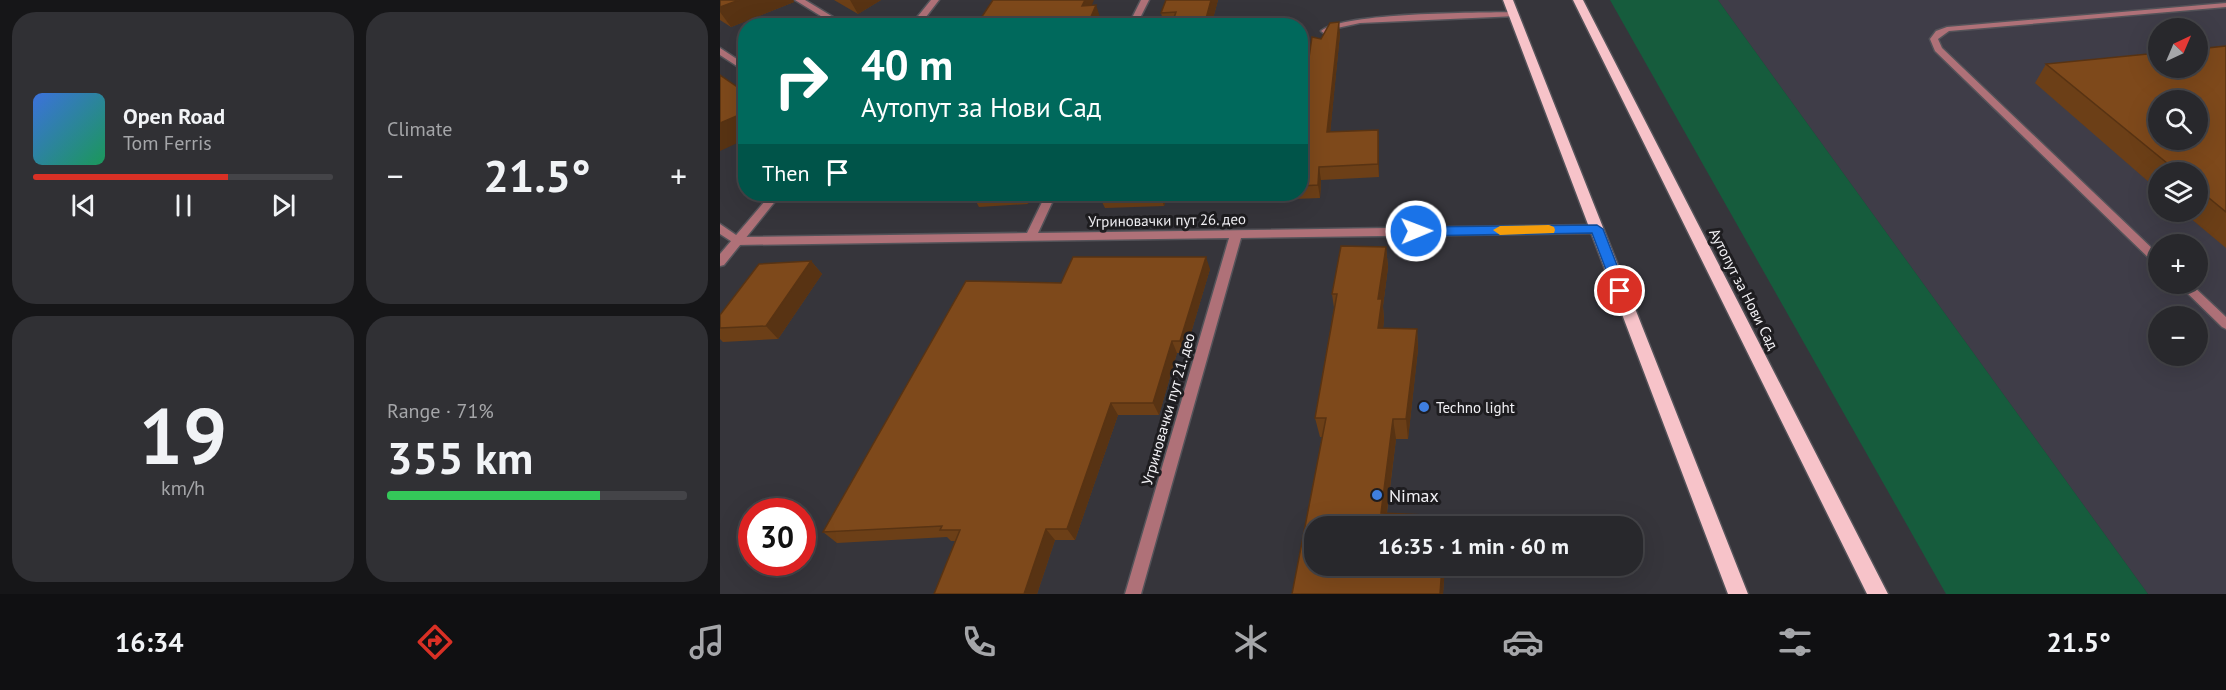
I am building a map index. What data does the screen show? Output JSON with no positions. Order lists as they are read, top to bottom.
{
  "streets": {
    "main road": ["Аутопут за Нови Сад"],
    "street": ["Угриновачки пут 26. део", "Угриновачки пут 21. део"]
  },
  "crossings": [
    ["Угриновачки пут 26. део", "Угриновачки пут 21. део"]
  ],
  "places": ["Techno light", "Nimax"],
  "north": "top right",
  "page": {
    "tile": [
      "Climate",
      ["19", "km/h"],
      ["Range · 71%", "355 km"]
    ],
    "map_buttons": ["+", "−"],
    "turn": ["40 m", "Аутопут за Нови Сад"],
    "song": ["Open Road", "Tom Ferris"],
    "then": "Then",
    "heat": ["−", "21.5°", "+"],
    "limit": "30",
    "trip": "16:35 · 1 min · 60 m",
    "tabs": ["16:34", "21.5°"]
  }
}
